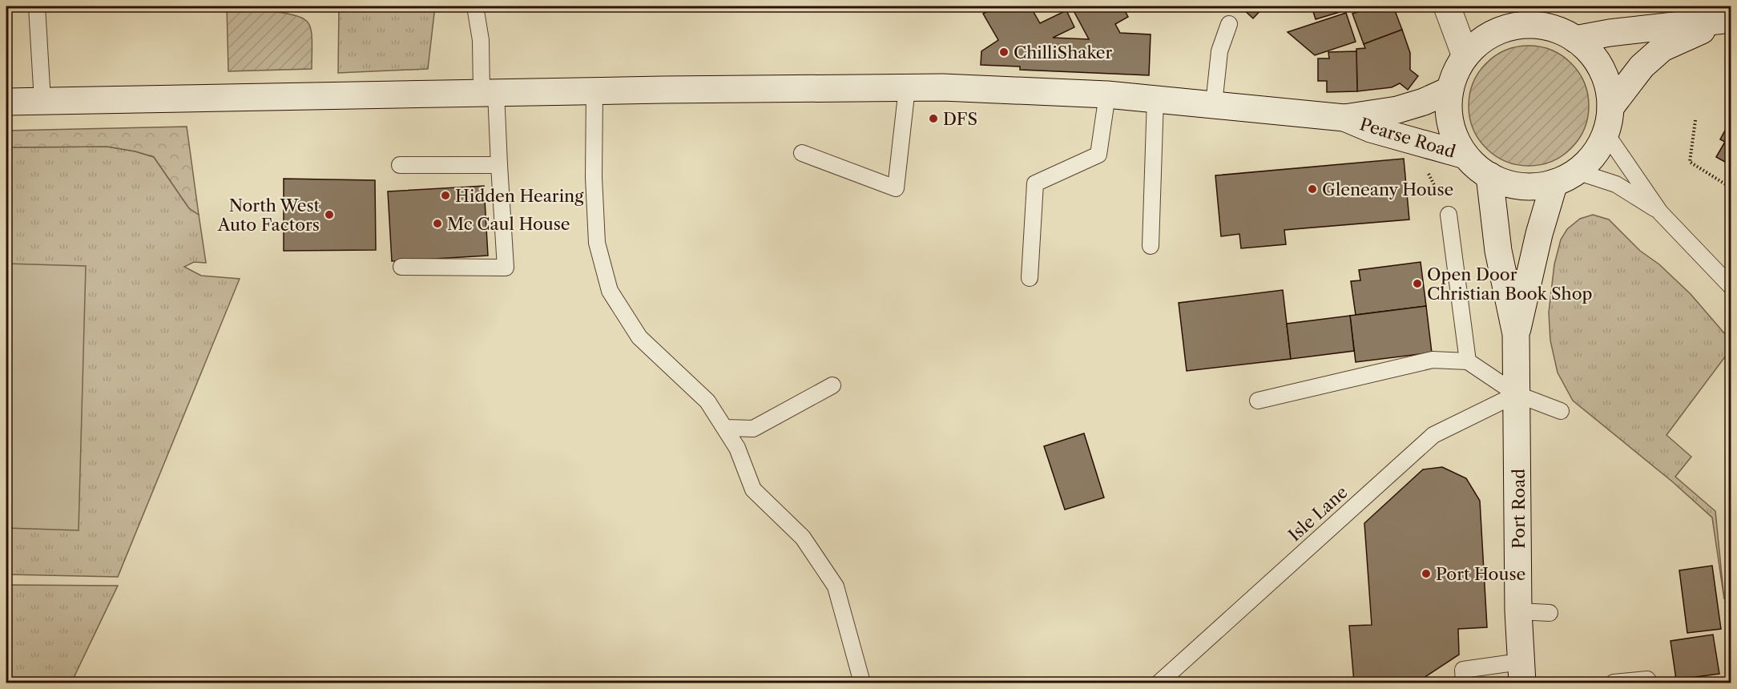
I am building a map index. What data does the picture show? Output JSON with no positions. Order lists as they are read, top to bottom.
{
  "streets": {
    "main road": ["Pearse Road", "Port Road"],
    "lane": ["Isle Lane"]
  },
  "crossings": [
    ["Pearse Road", "Port Road"],
    ["Port Road", "Isle Lane"]
  ],
  "places": [
    "ChilliShaker",
    "DFS",
    "Gleneany House",
    "Hidden Hearing",
    "North West Auto Factors",
    "Mc Caul House",
    "Open Door Christian Book Shop",
    "Port House"
  ]
}
